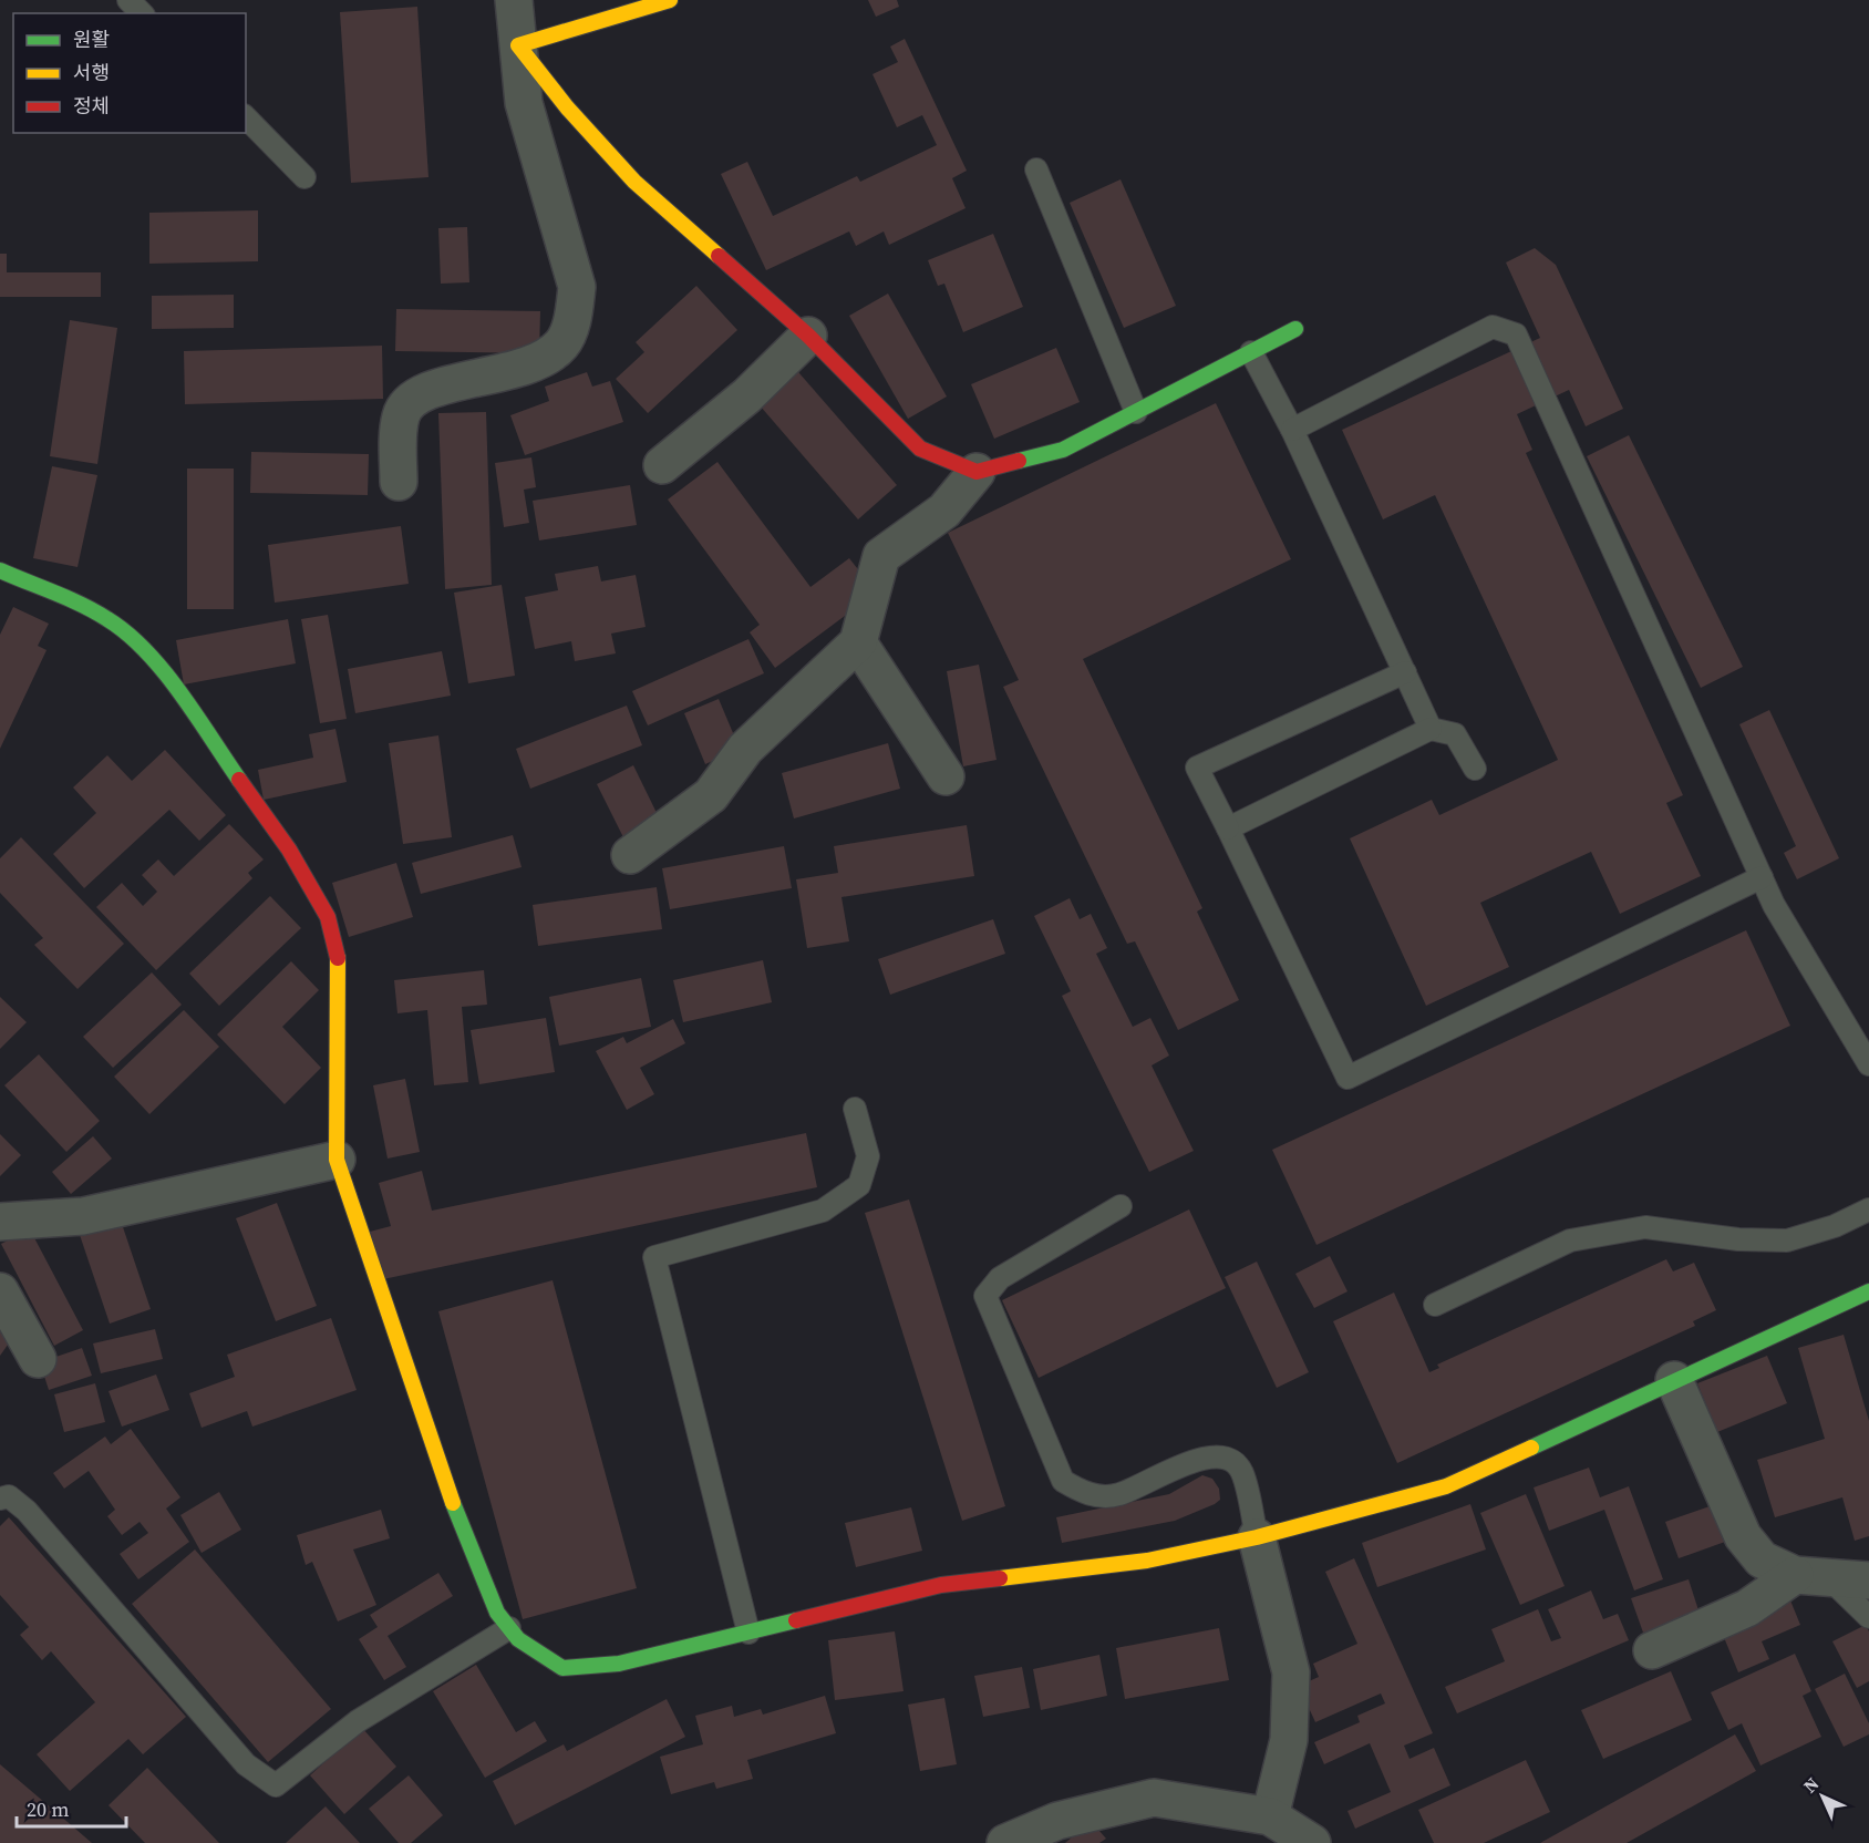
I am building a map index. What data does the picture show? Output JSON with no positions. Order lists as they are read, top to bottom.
{
  "legend": ["원활", "서행", "정체"],
  "scale_bar": "20 m",
  "north": "top left"
}
